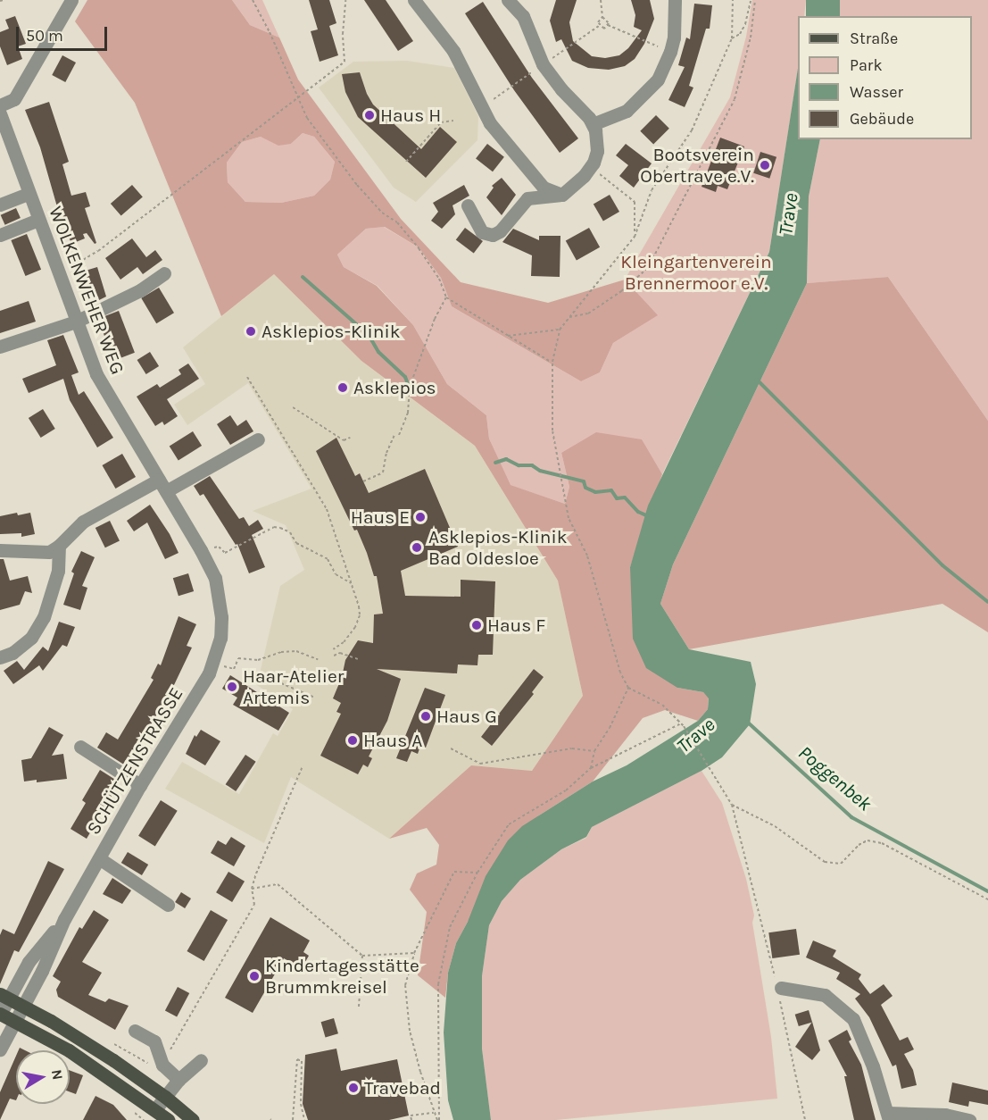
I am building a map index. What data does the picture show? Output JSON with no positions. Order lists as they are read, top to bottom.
{
  "streets": {
    "street": ["WOLKENWEHER WEG", "SCHÜTZENSTRASSE"]
  },
  "crossings": [
    ["WOLKENWEHER WEG", "SCHÜTZENSTRASSE"]
  ],
  "water": ["Trave", "Poggenbek"],
  "parks": ["Kleingartenverein Brennermoor e.V."],
  "places": [
    "Haus H",
    "Bootsverein Obertrave e.V.",
    "Asklepios-Klinik",
    "Asklepios",
    "Haus E",
    "Asklepios-Klinik Bad Oldesloe",
    "Haus F",
    "Haar-Atelier Artemis",
    "Haus G",
    "Haus A",
    "Kindertagesstätte Brummkreisel",
    "Travebad"
  ],
  "legend": [
    "Straße",
    "Park",
    "Wasser",
    "Gebäude"
  ],
  "scale_bar": "50 m",
  "north": "right"
}
